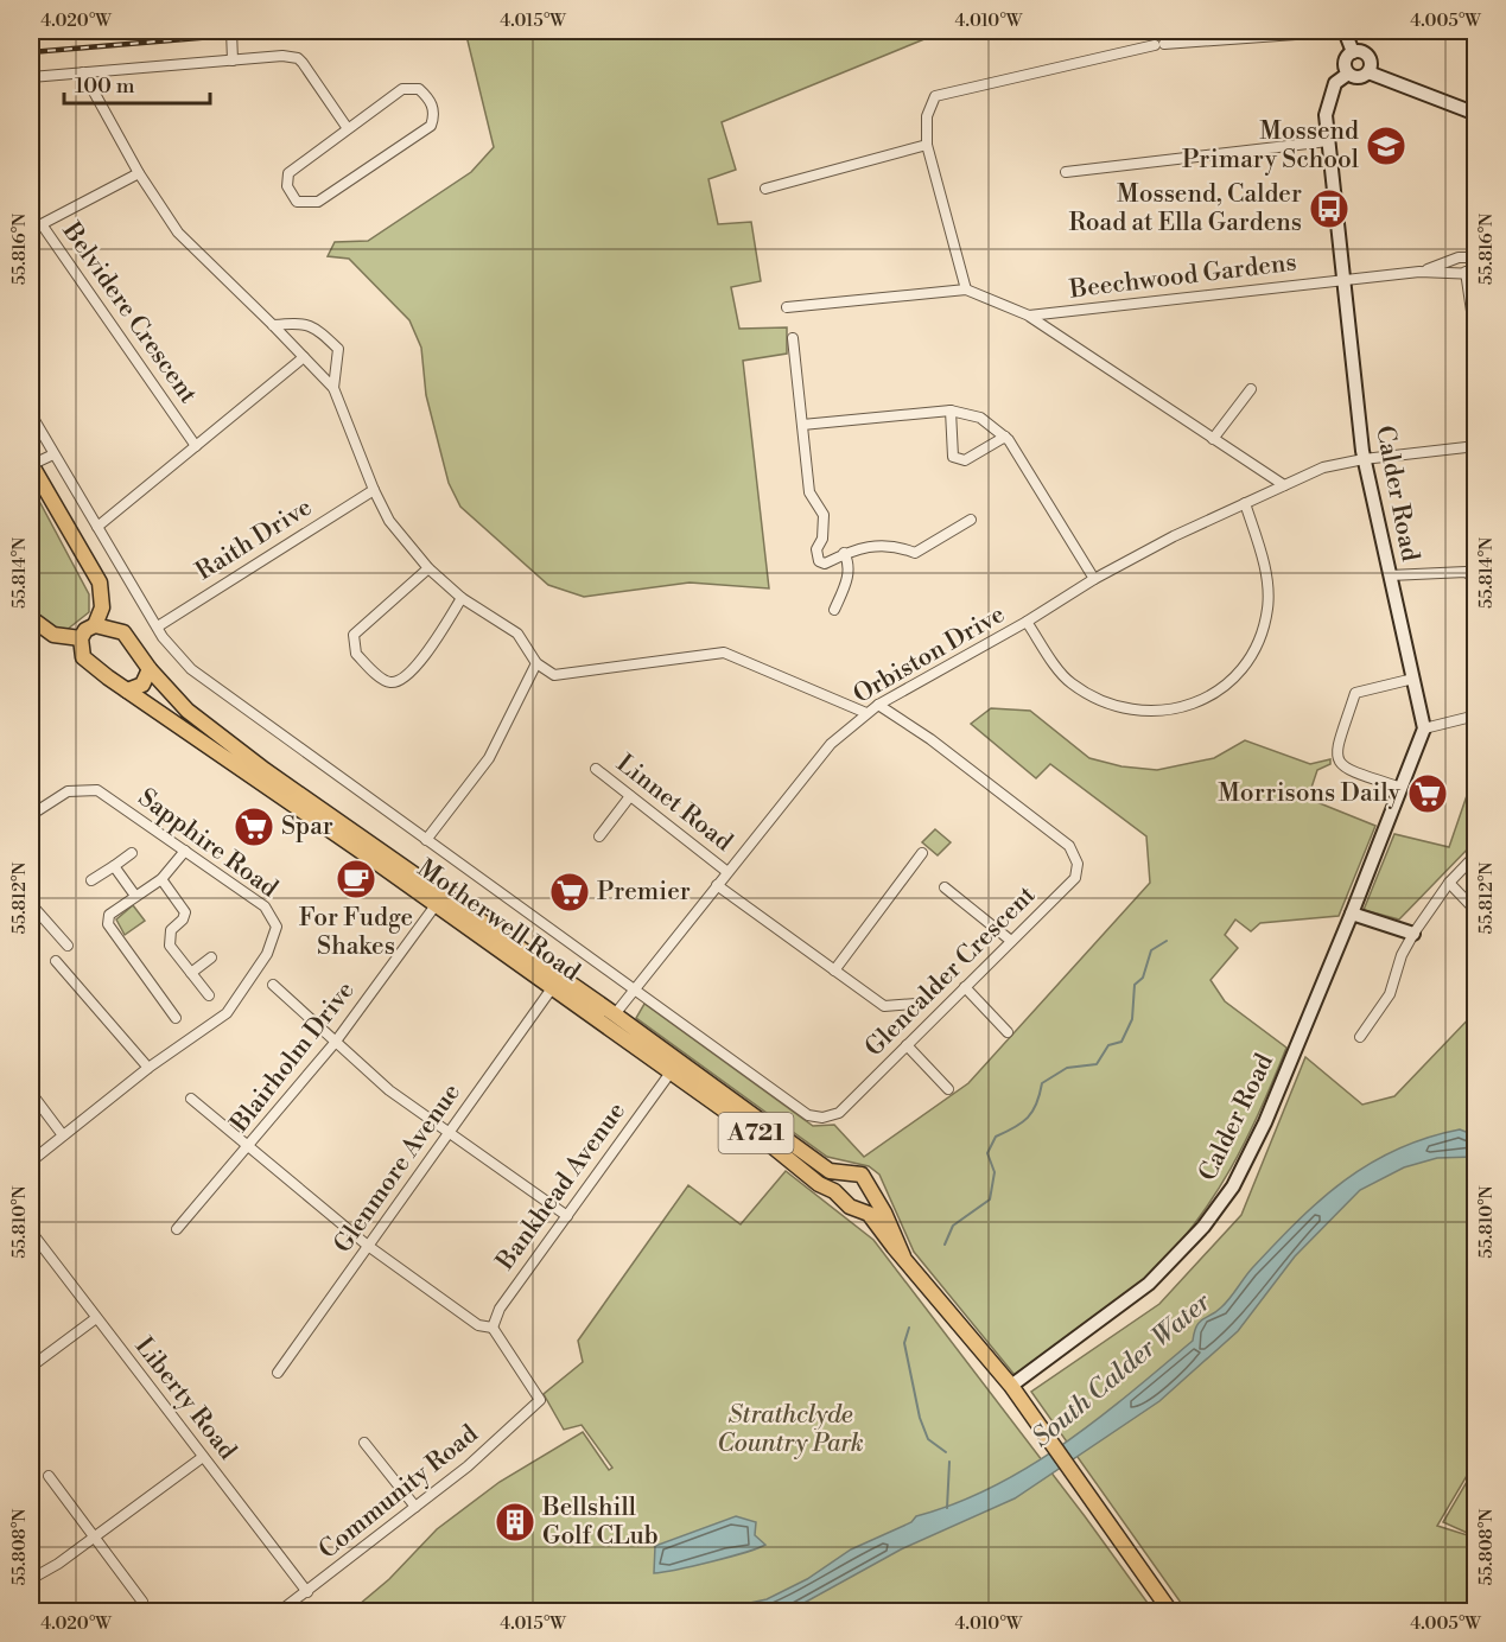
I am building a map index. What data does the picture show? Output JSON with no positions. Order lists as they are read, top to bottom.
{
  "streets": {
    "main road": ["Motherwell Road", "A721"],
    "street": [
      "Beechwood Gardens",
      "Belvidere Crescent",
      "Calder Road",
      "Raith Drive",
      "Orbiston Drive",
      "Linnet Road",
      "Sapphire Road",
      "Glencalder Crescent",
      "Blairholm Drive",
      "Glenmore Avenue",
      "Bankhead Avenue",
      "Liberty Road",
      "Community Road"
    ]
  },
  "crossings": [
    ["Beechwood Gardens", "Calder Road"],
    ["Beechwood Gardens", "Orbiston Drive"],
    ["Calder Road", "Orbiston Drive"],
    ["Calder Road", "A721"],
    ["Raith Drive", "Motherwell Road"],
    ["Orbiston Drive", "Linnet Road"],
    ["Orbiston Drive", "Motherwell Road"],
    ["Orbiston Drive", "Glencalder Crescent"],
    ["Motherwell Road", "Glencalder Crescent"],
    ["Motherwell Road", "Blairholm Drive"],
    ["Motherwell Road", "A721"],
    ["Motherwell Road", "Glenmore Avenue"],
    ["Motherwell Road", "Bankhead Avenue"],
    ["Bankhead Avenue", "Community Road"],
    ["Liberty Road", "Community Road"]
  ],
  "water": ["South Calder Water"],
  "parks": ["Strathclyde Country Park"],
  "places": {
    "school or university": ["Mossend Primary School"],
    "bus stop": ["Mossend, Calder Road at Ella Gardens"],
    "supermarket": ["Morrisons Daily", "Spar", "Premier"],
    "cafe": ["For Fudge Shakes"],
    "building": ["Bellshill Golf CLub"]
  },
  "scale_bar": "100 m",
  "coordinates": [
    "4.020°W",
    "4.015°W",
    "4.010°W",
    "4.005°W",
    "55.816°N",
    "55.814°N",
    "55.812°N",
    "55.810°N",
    "55.808°N"
  ]
}
